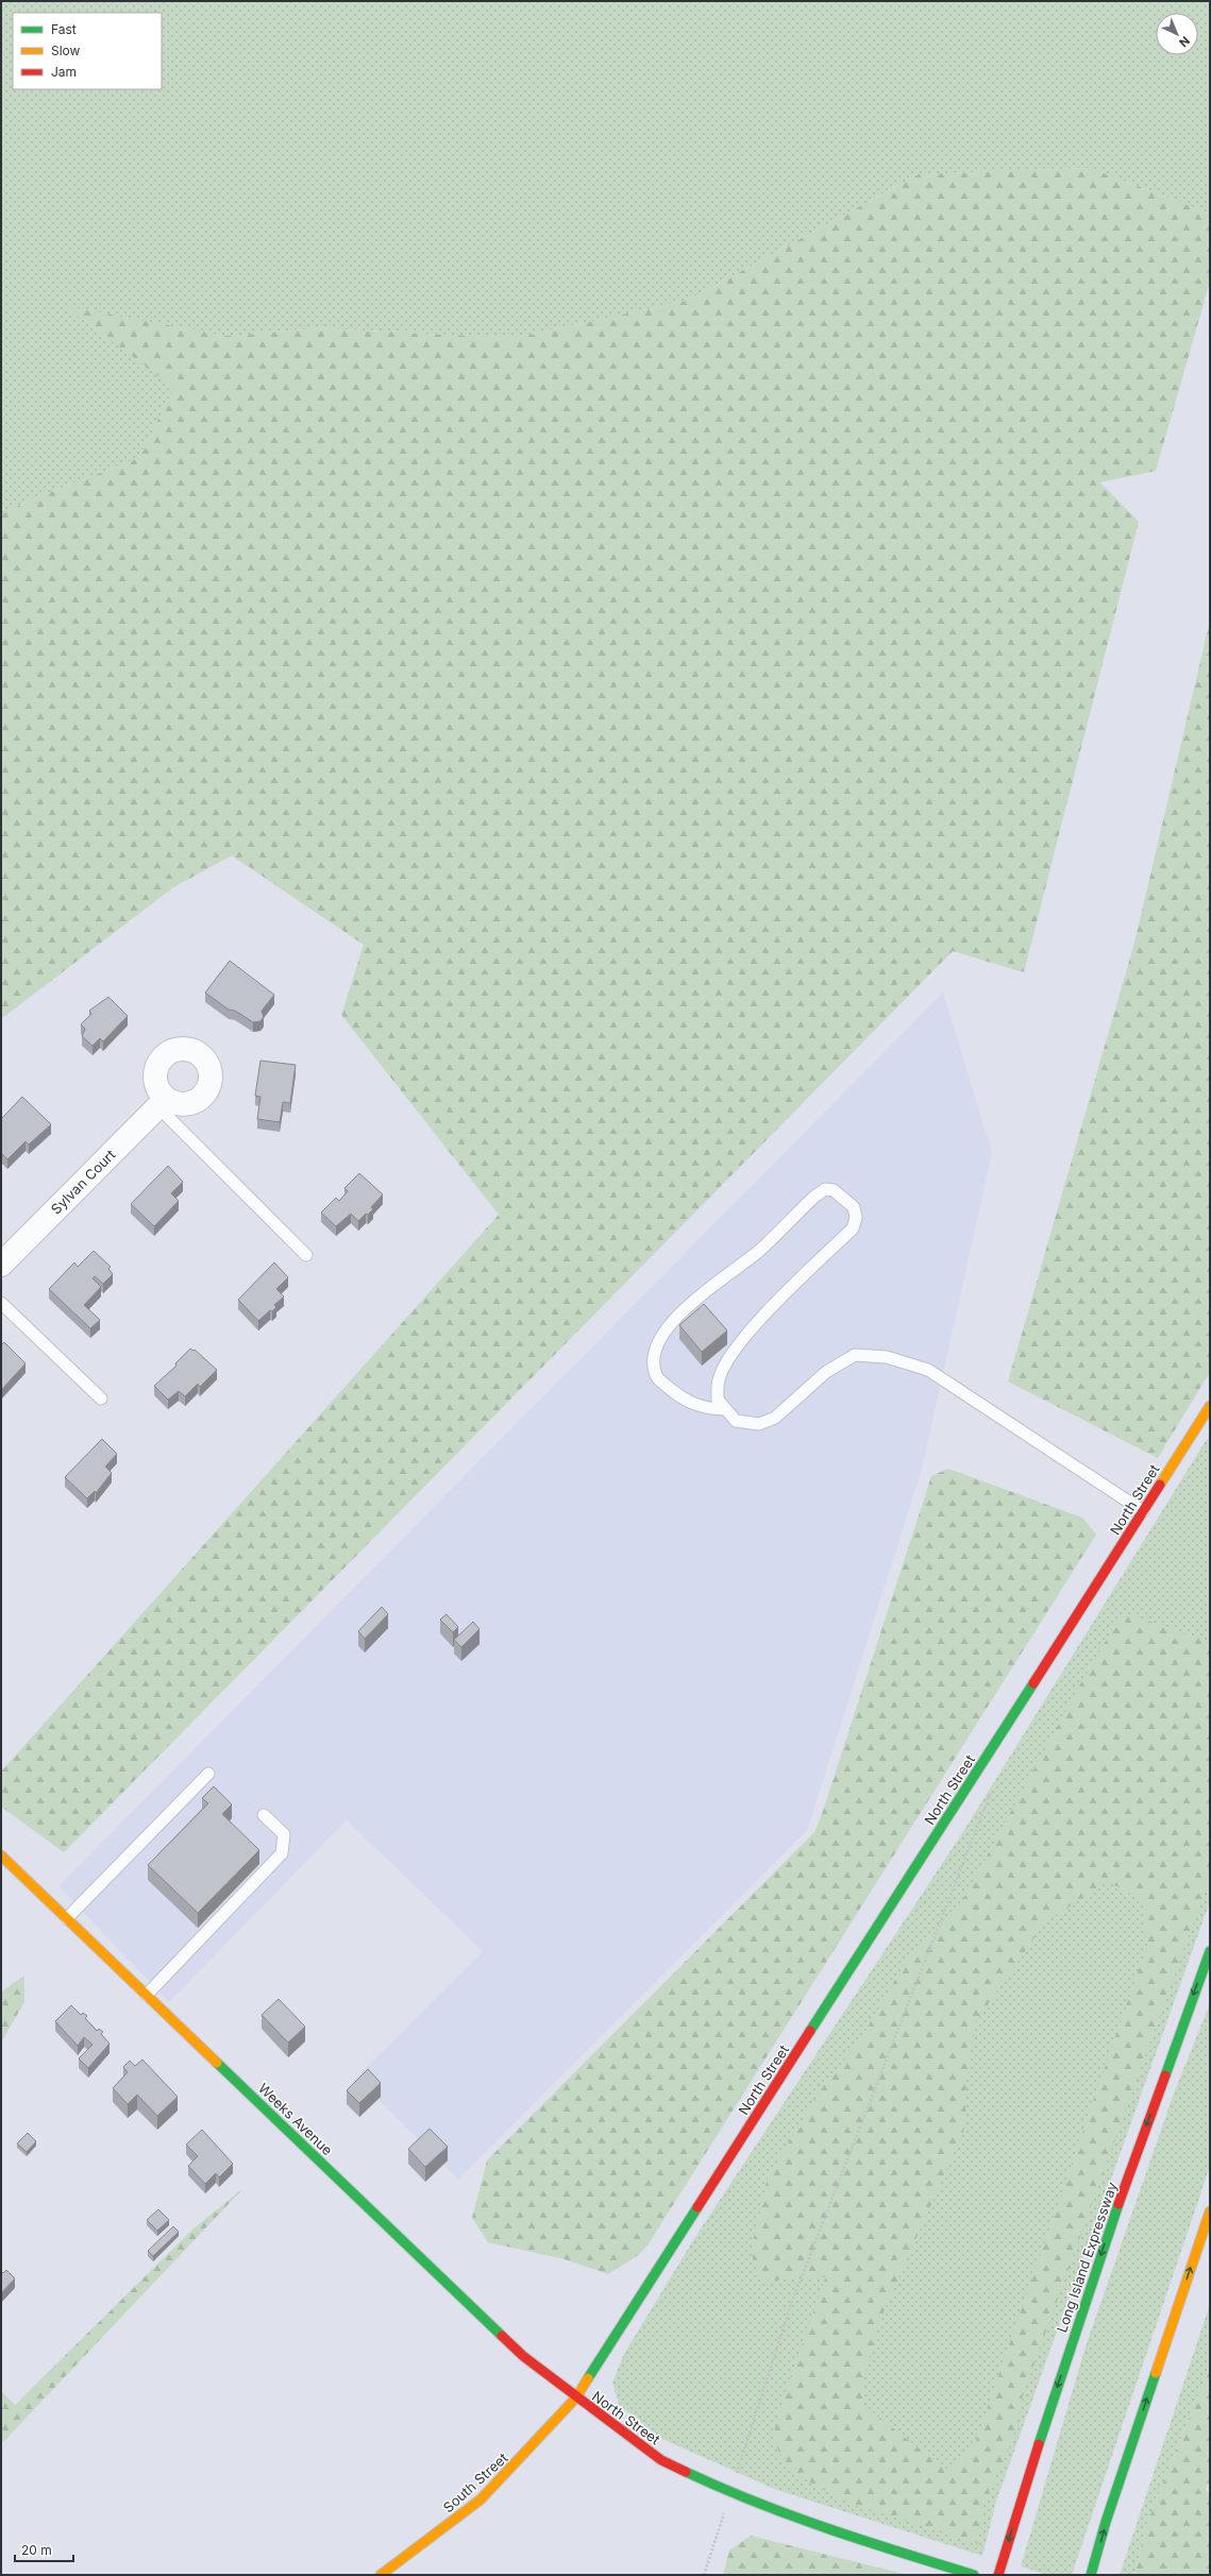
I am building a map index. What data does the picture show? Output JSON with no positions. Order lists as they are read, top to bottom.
{
  "streets": {
    "main road": [
      "North Street",
      "Weeks Avenue",
      "Long Island Expressway",
      "South Street"
    ],
    "street": ["Sylvan Court"]
  },
  "crossings": [
    ["North Street", "Weeks Avenue"],
    ["North Street", "South Street"],
    ["Weeks Avenue", "South Street"]
  ],
  "one_way": ["Long Island Expressway"],
  "legend": ["Fast", "Slow", "Jam"],
  "scale_bar": "20 m",
  "north": "bottom right"
}
